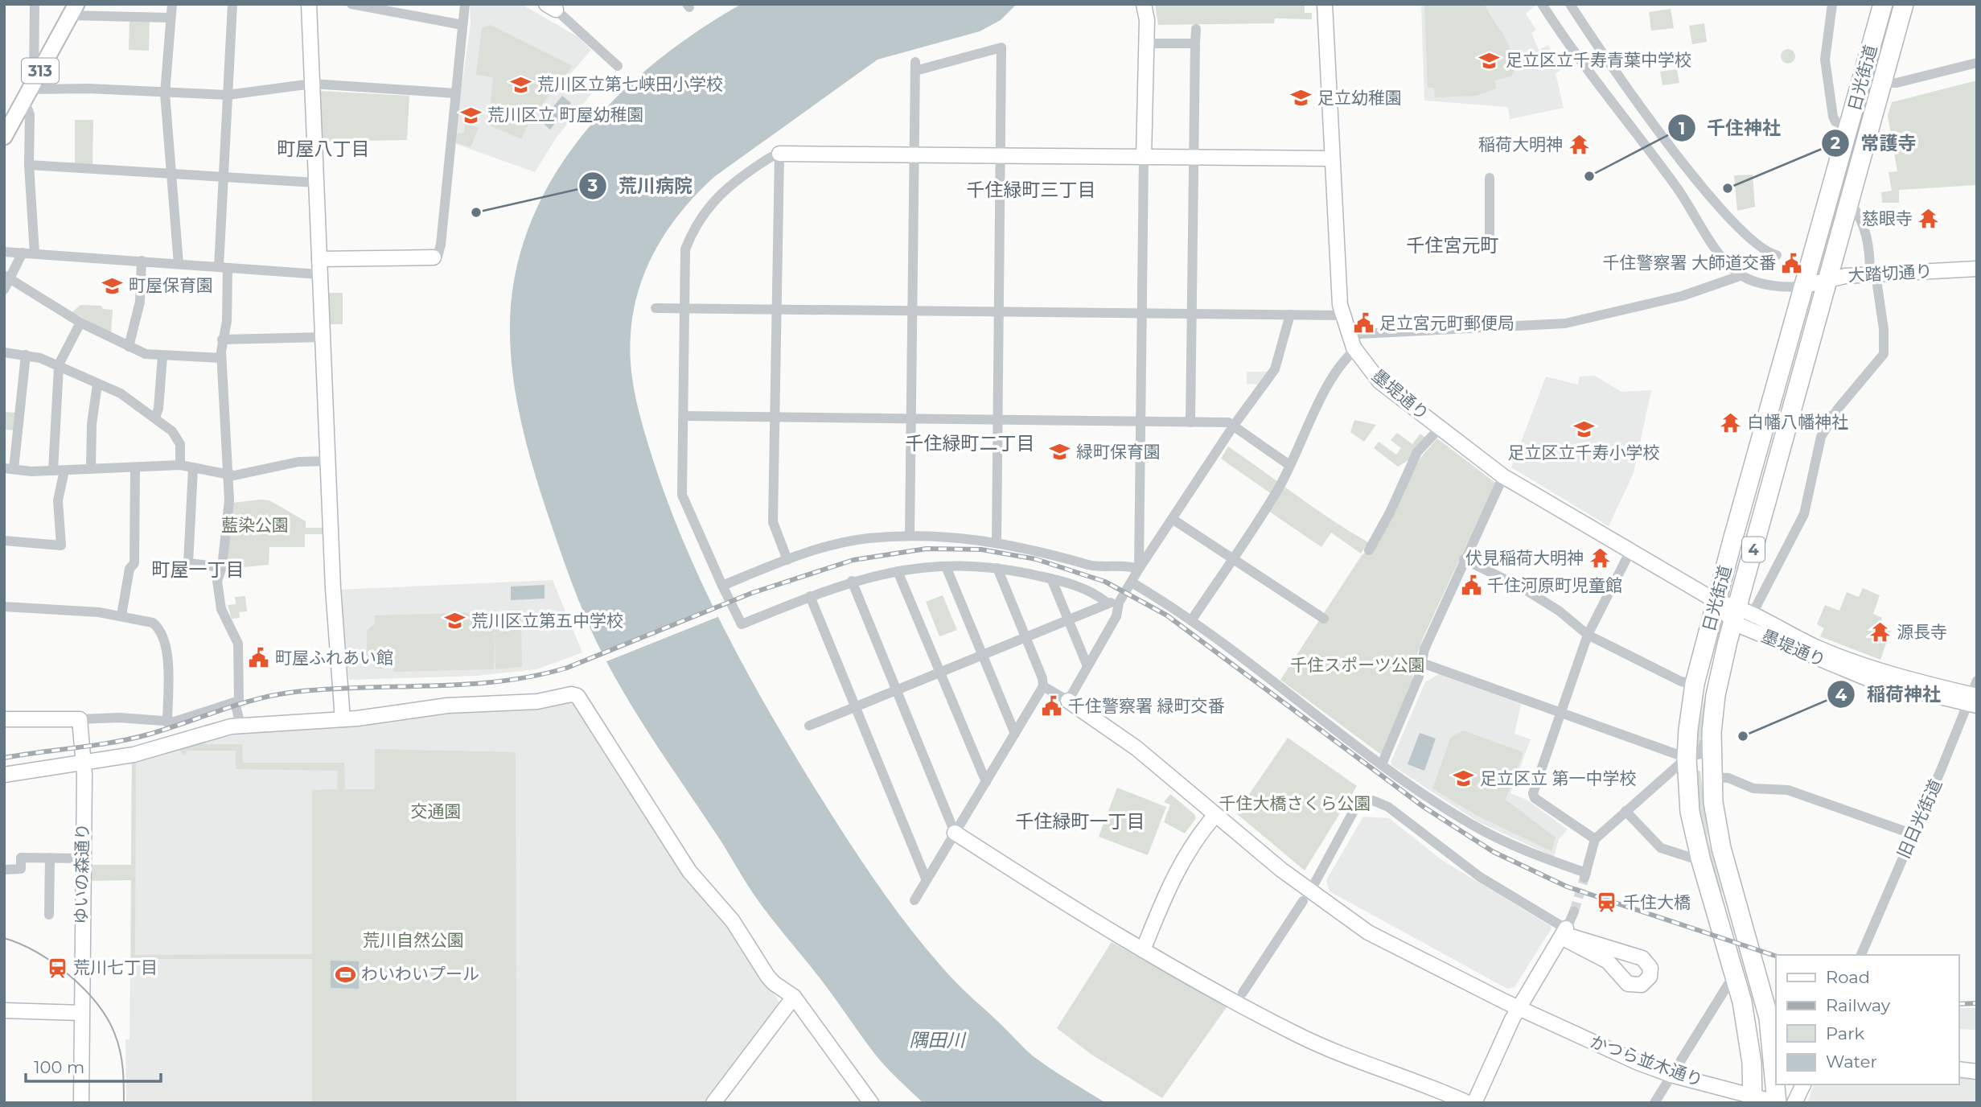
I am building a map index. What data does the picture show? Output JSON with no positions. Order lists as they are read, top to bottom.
{
  "streets": {
    "highway": ["日光街道", "4"],
    "main road": ["313"],
    "street": [
      "大踏切通り",
      "墨堤通り",
      "旧日光街道",
      "ゆいの森通り",
      "かつら並木通り"
    ]
  },
  "crossings": [
    ["日光街道", "大踏切通り"],
    ["日光街道", "墨堤通り"],
    ["日光街道", "かつら並木通り"],
    ["墨堤通り", "旧日光街道"]
  ],
  "districts": [
    "町屋八丁目",
    "千住緑町三丁目",
    "千住宮元町",
    "千住緑町二丁目",
    "町屋一丁目",
    "千住緑町一丁目"
  ],
  "water": ["隅田川"],
  "parks": [
    "藍染公園",
    "千住スポーツ公園",
    "千住大橋さくら公園",
    "交通園",
    "荒川自然公園"
  ],
  "places": {
    "school or university": [
      "足立区立千寿青葉中学校",
      "荒川区立第七峡田小学校",
      "足立幼稚園",
      "荒川区立 町屋幼稚園",
      "町屋保育園",
      "足立区立千寿小学校",
      "緑町保育園",
      "荒川区立第五中学校",
      "足立区立 第一中学校"
    ],
    "temple": [
      "稲荷大明神",
      "慈眼寺",
      "白幡八幡神社",
      "伏見稲荷大明神",
      "源長寺"
    ],
    "other": [
      "千住神社",
      "常護寺",
      "荒川病院",
      "稲荷神社"
    ],
    "public building": [
      "千住警察署 大師道交番",
      "足立宮元町郵便局",
      "千住河原町児童館",
      "町屋ふれあい館",
      "千住警察署 緑町交番"
    ],
    "station": ["千住大橋", "荒川七丁目"],
    "sports": ["わいわいプール"]
  },
  "legend": [
    "Road",
    "Railway",
    "Park",
    "Water"
  ],
  "scale_bar": "100 m"
}
